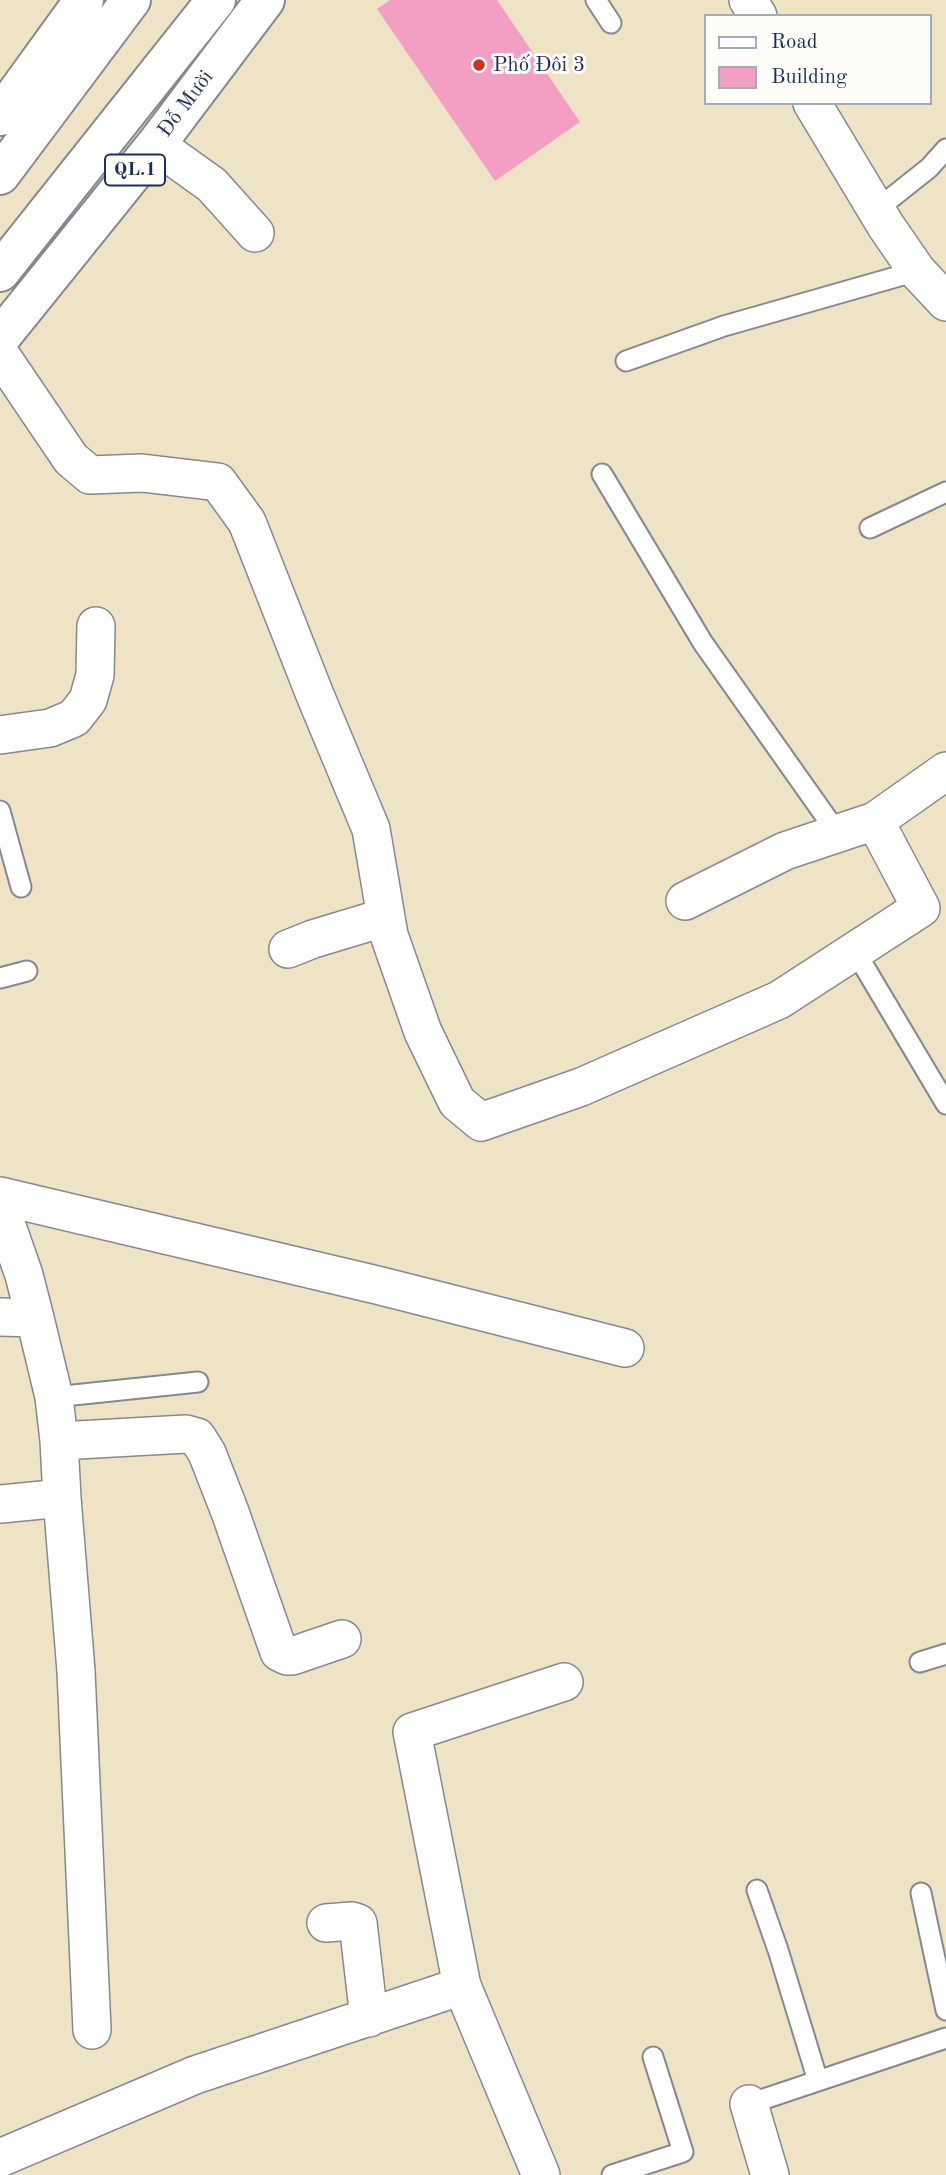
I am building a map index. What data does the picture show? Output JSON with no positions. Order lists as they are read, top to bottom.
{
  "streets": {
    "highway": ["Đỗ Mười", "QL.1"]
  },
  "places": ["Phố Đôi 3"],
  "legend": ["Road", "Building"]
}
